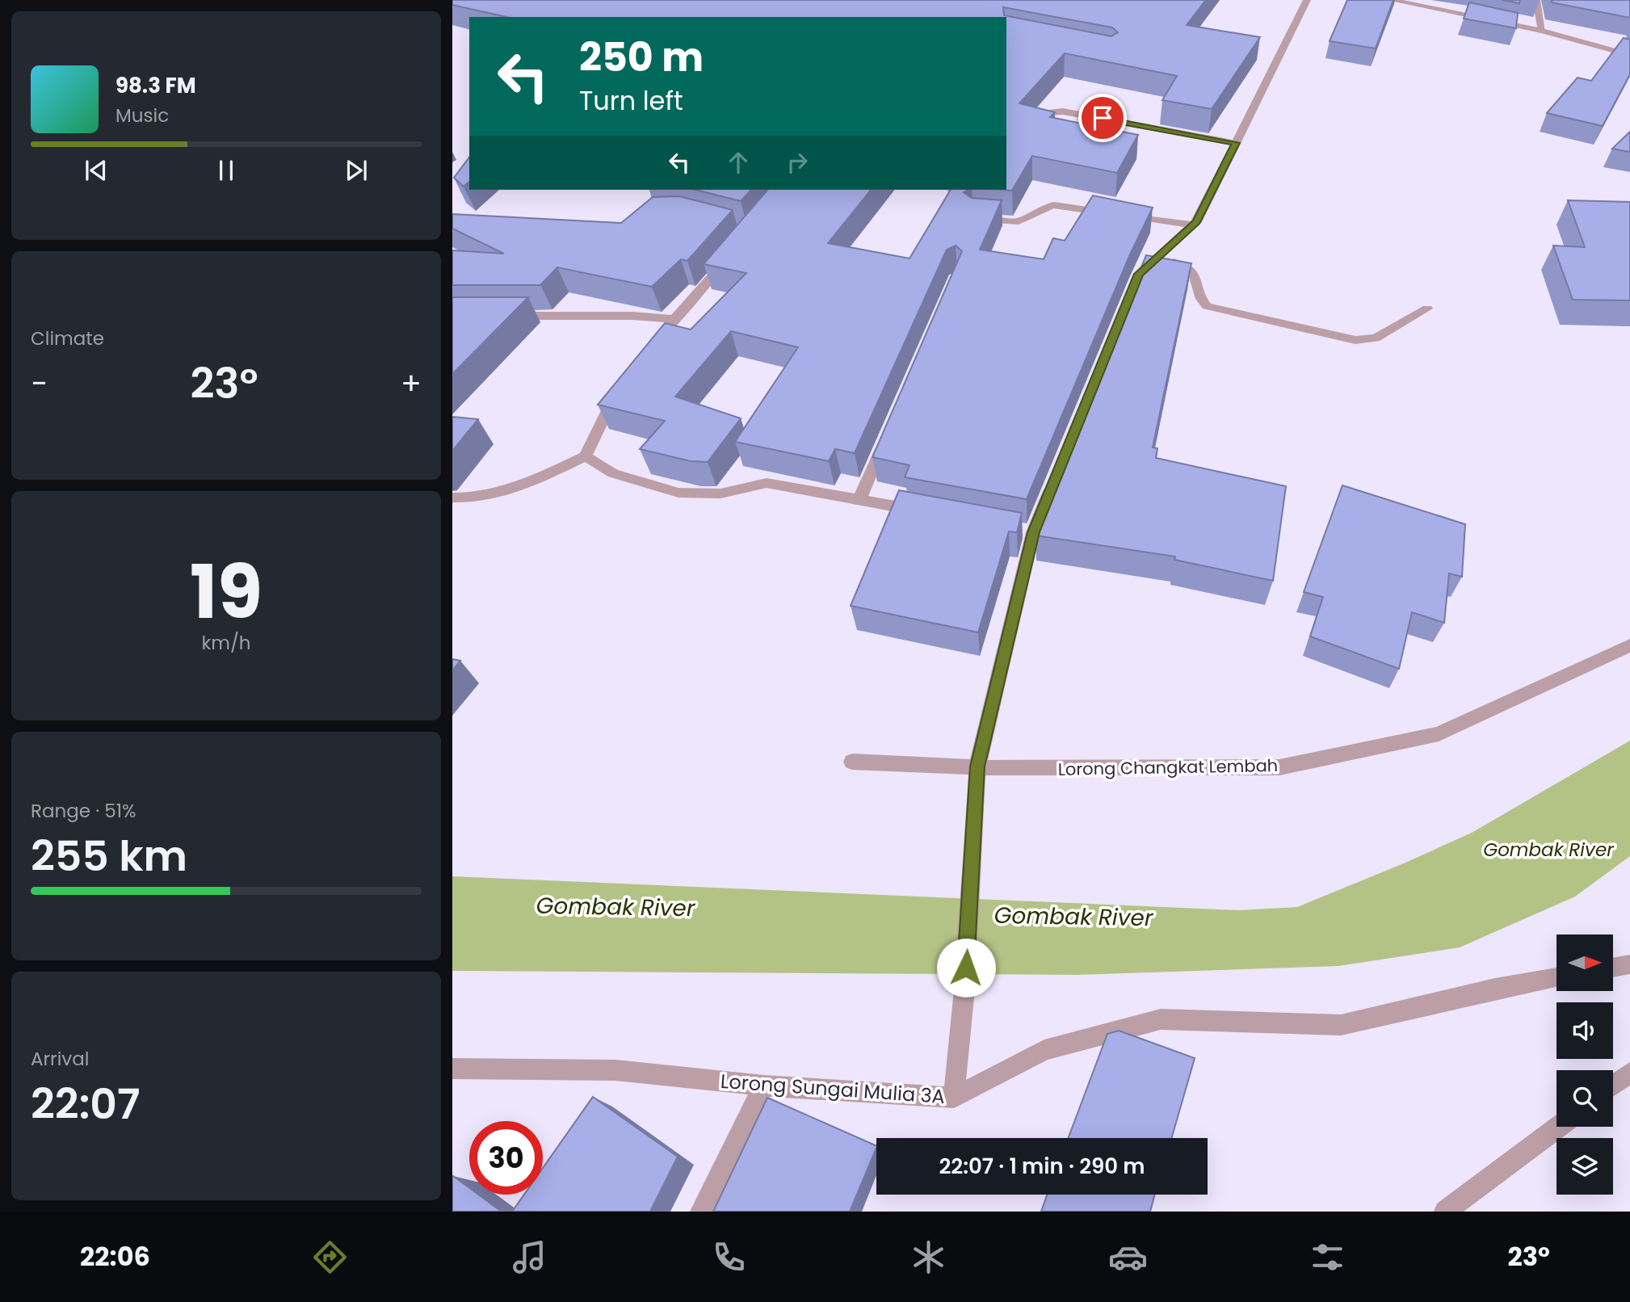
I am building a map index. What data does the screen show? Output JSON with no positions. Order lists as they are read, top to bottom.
{
  "streets": {
    "street": ["Lorong Changkat Lembah", "Lorong Sungai Mulia 3A"]
  },
  "water": ["Gombak River"],
  "north": "right",
  "page": {
    "turn": ["250 m", "Turn left"],
    "song": ["98.3 FM", "Music"],
    "tile": [
      "Climate",
      ["19", "km/h"],
      ["Range · 51%", "255 km"],
      ["Arrival", "22:07"]
    ],
    "heat": ["−", "23°", "+"],
    "limit": "30",
    "trip": "22:07 · 1 min · 290 m",
    "tabs": ["22:06", "23°"]
  }
}
